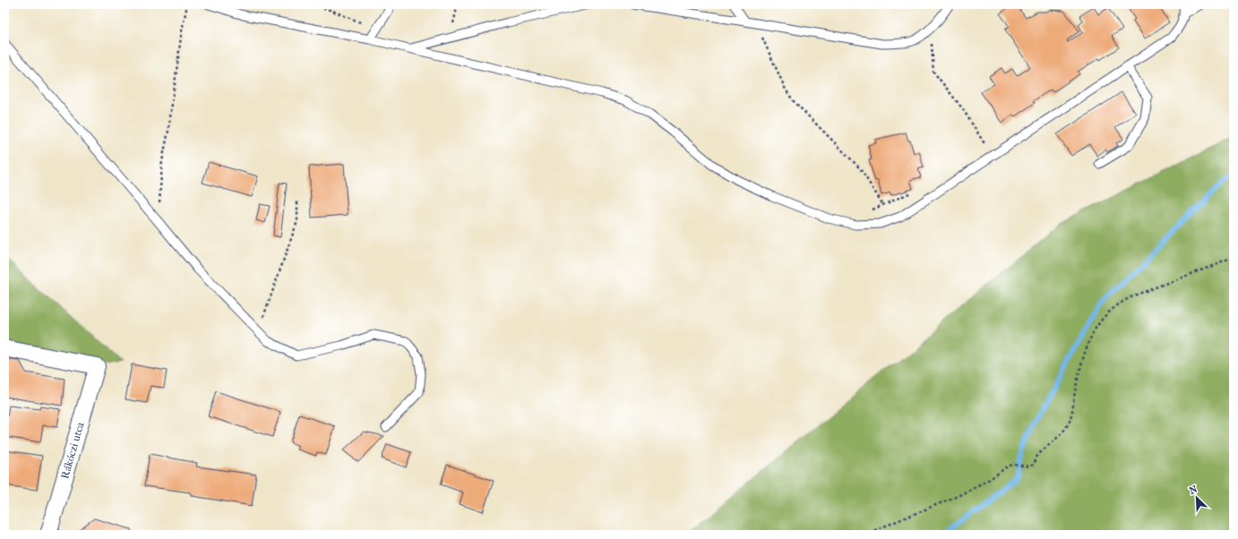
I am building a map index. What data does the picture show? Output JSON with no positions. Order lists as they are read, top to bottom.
{
  "streets": {
    "street": ["Rákóczi utca"]
  },
  "north": "top left"
}
